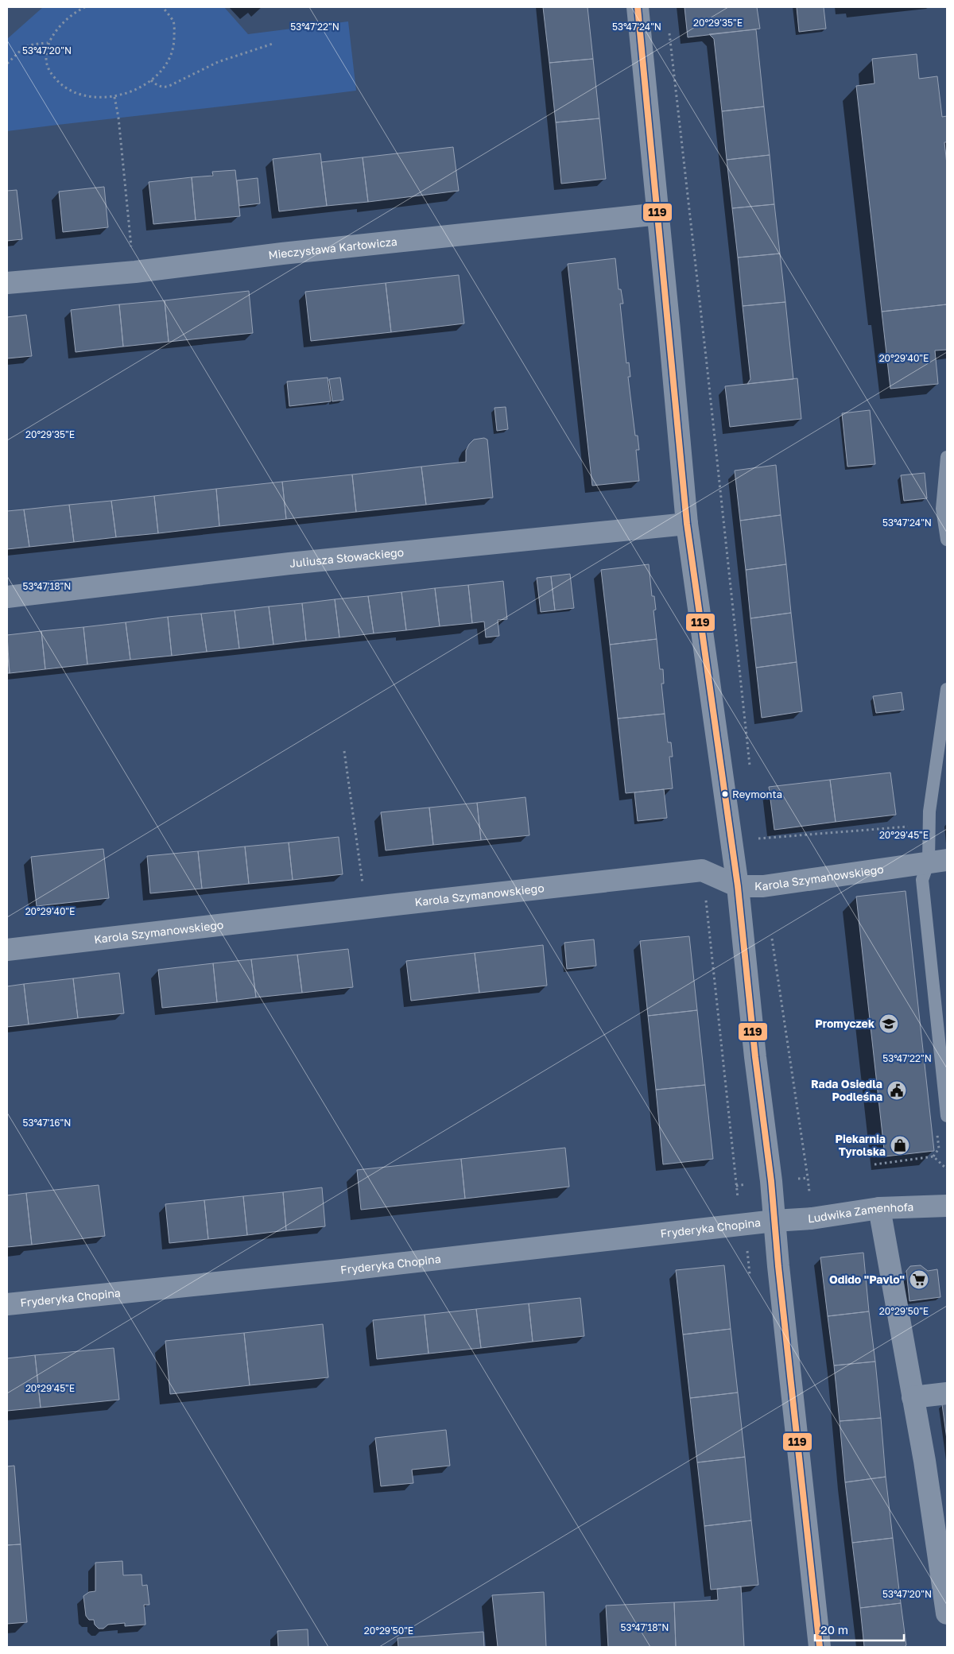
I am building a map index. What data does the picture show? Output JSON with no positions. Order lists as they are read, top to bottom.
{
  "streets": {
    "street": [
      "Mieczysława Karłowicza",
      "Juliusza Słowackiego",
      "Karola Szymanowskiego",
      "Ludwika Zamenhofa",
      "Fryderyka Chopina"
    ]
  },
  "crossings": [
    ["Ludwika Zamenhofa", "Fryderyka Chopina"]
  ],
  "places": {
    "other": ["Reymonta"],
    "school or university": ["Promyczek"],
    "public building": ["Rada Osiedla Podleśna"],
    "shop": ["Piekarnia Tyrolska"],
    "supermarket": ["Odido \"Pavlo\""]
  },
  "lines": ["transit line 119"],
  "scale_bar": "20 m",
  "coordinates": [
    "20°29'35\"E",
    "53°47'24\"N",
    "53°47'22\"N",
    "53°47'20\"N",
    "20°29'40\"E",
    "53°47'18\"N",
    "20°29'45\"E",
    "53°47'16\"N",
    "20°29'50\"E"
  ]
}
